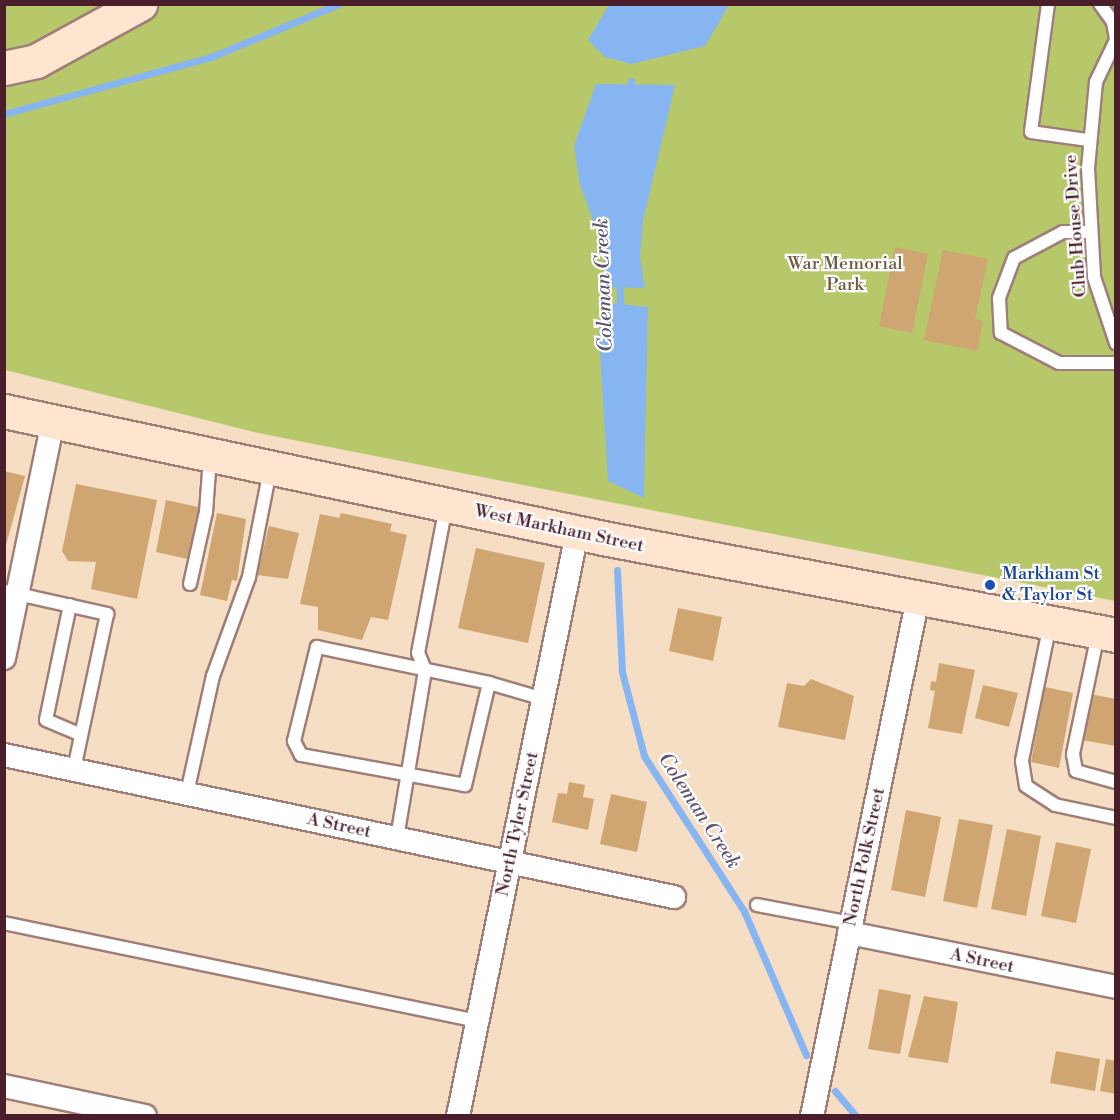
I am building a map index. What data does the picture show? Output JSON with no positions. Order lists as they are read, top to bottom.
{
  "streets": {
    "main road": ["West Markham Street"],
    "street": ["North Tyler Street", "A Street", "North Polk Street"],
    "lane": ["Club House Drive"]
  },
  "crossings": [
    ["West Markham Street", "North Tyler Street"],
    ["West Markham Street", "North Polk Street"],
    ["North Tyler Street", "A Street"],
    ["A Street", "North Polk Street"]
  ],
  "water": ["Coleman Creek"],
  "parks": ["War Memorial Park"],
  "places": ["Markham St & Taylor St"]
}
